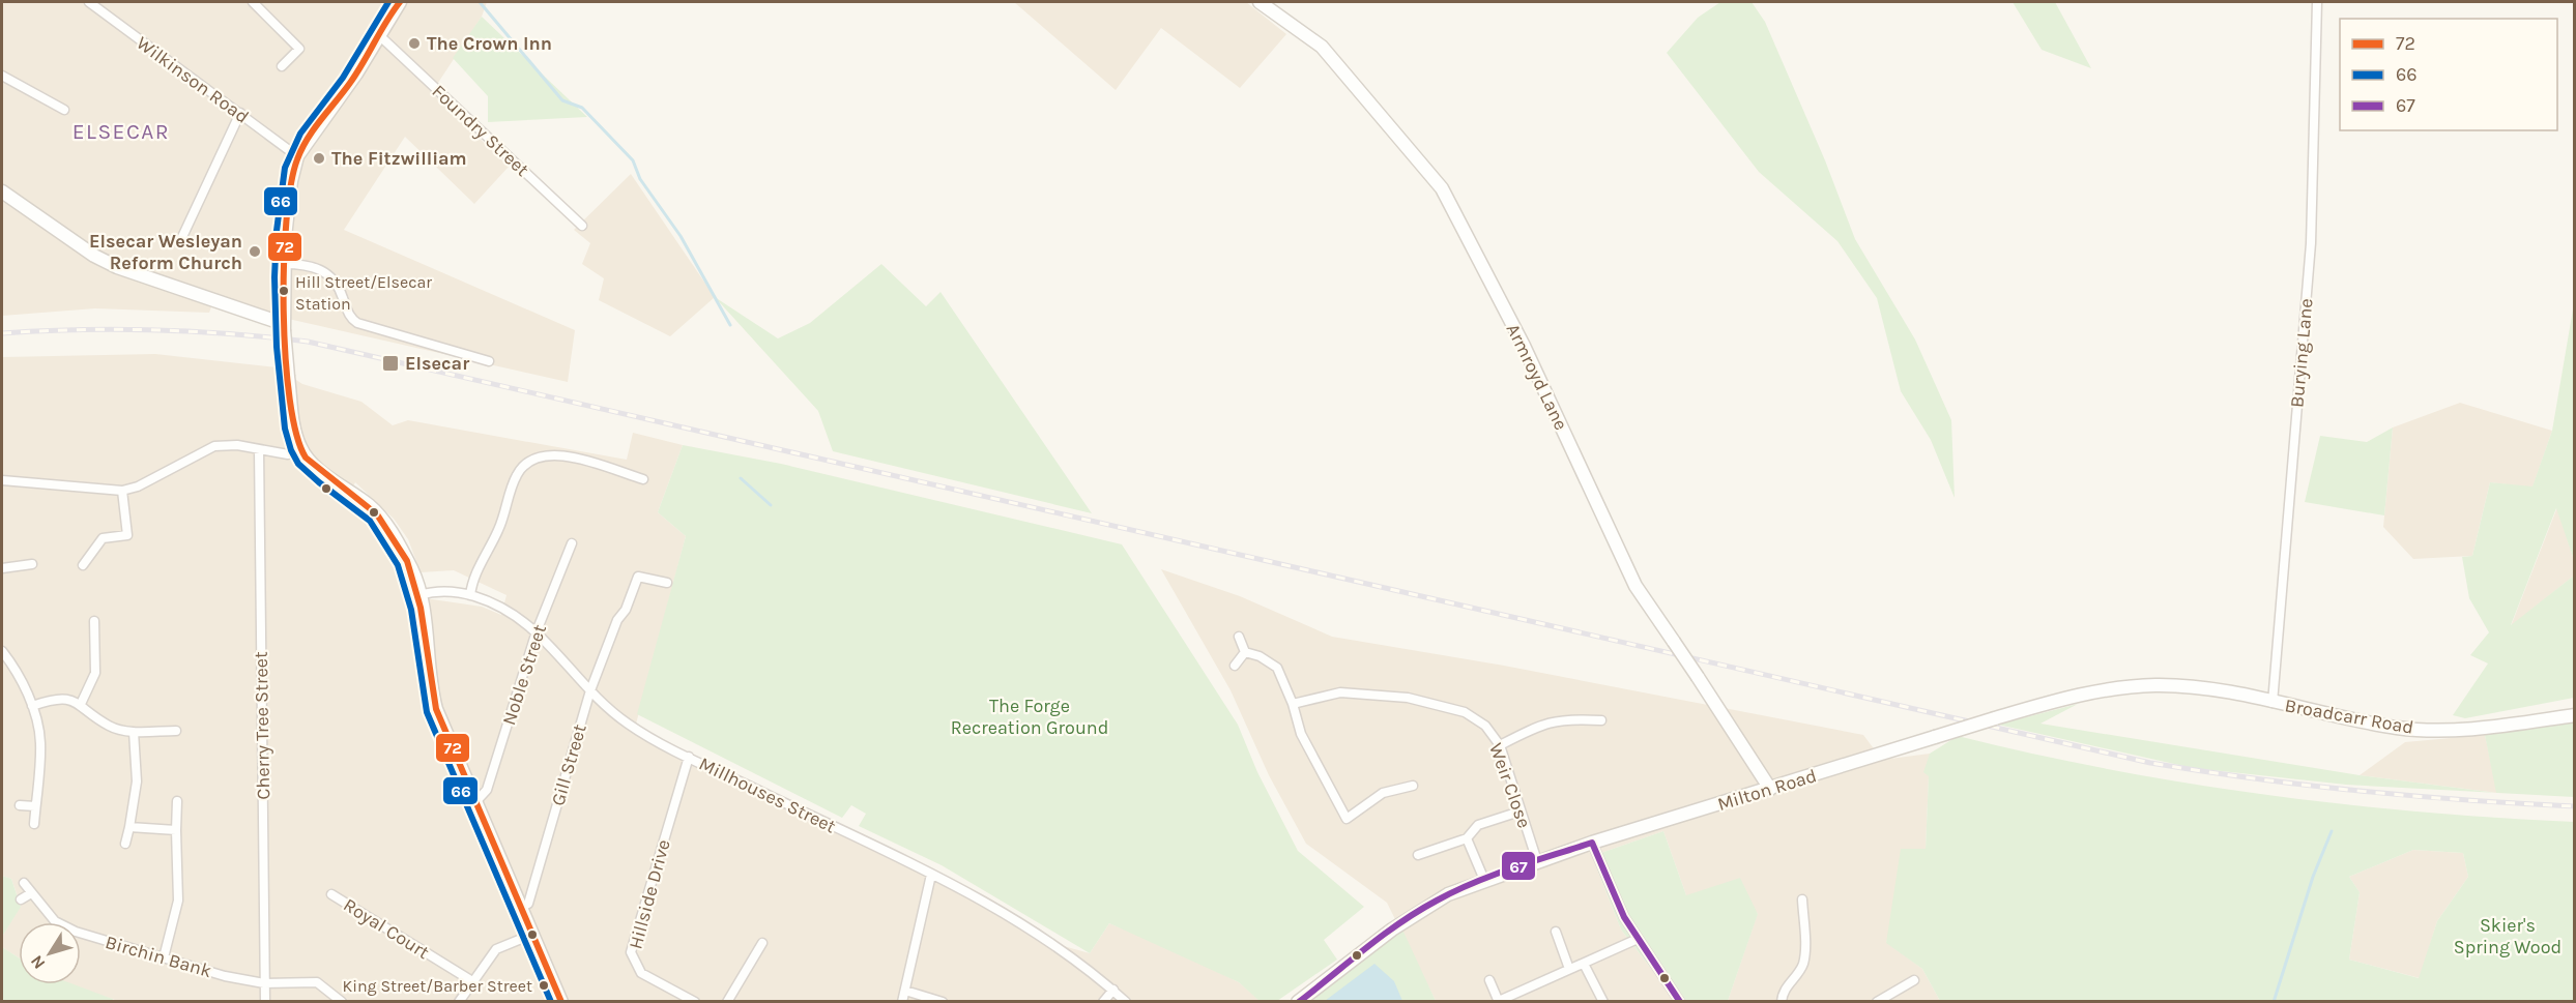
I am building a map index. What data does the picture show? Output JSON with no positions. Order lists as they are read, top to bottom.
{
  "streets": {
    "street": [
      "Wilkinson Road",
      "Foundry Street",
      "Burying Lane",
      "Armroyd Lane",
      "Noble Street",
      "Broadcarr Road",
      "Cherry Tree Street",
      "Gill Street",
      "Weir Close",
      "Milton Road",
      "Millhouses Street",
      "Hillside Drive",
      "Royal Court",
      "Birchin Bank"
    ]
  },
  "crossings": [
    ["Burying Lane", "Broadcarr Road"],
    ["Burying Lane", "Milton Road"],
    ["Armroyd Lane", "Milton Road"],
    ["Noble Street", "Millhouses Street"],
    ["Broadcarr Road", "Milton Road"],
    ["Cherry Tree Street", "Birchin Bank"],
    ["Gill Street", "Millhouses Street"],
    ["Weir Close", "Milton Road"],
    ["Millhouses Street", "Hillside Drive"]
  ],
  "districts": ["ELSECAR"],
  "parks": ["The Forge Recreation Ground", "Skier's Spring Wood"],
  "places": {
    "other": [
      "The Crown Inn",
      "The Fitzwilliam",
      "Elsecar Wesleyan Reform Church",
      "Hill Street/Elsecar Station",
      "King Street/Barber Street"
    ],
    "transit": ["Elsecar"]
  },
  "lines": ["transit line 72", "transit line 66", "transit line 67"],
  "legend": ["72", "66", "67"],
  "north": "bottom left"
}
